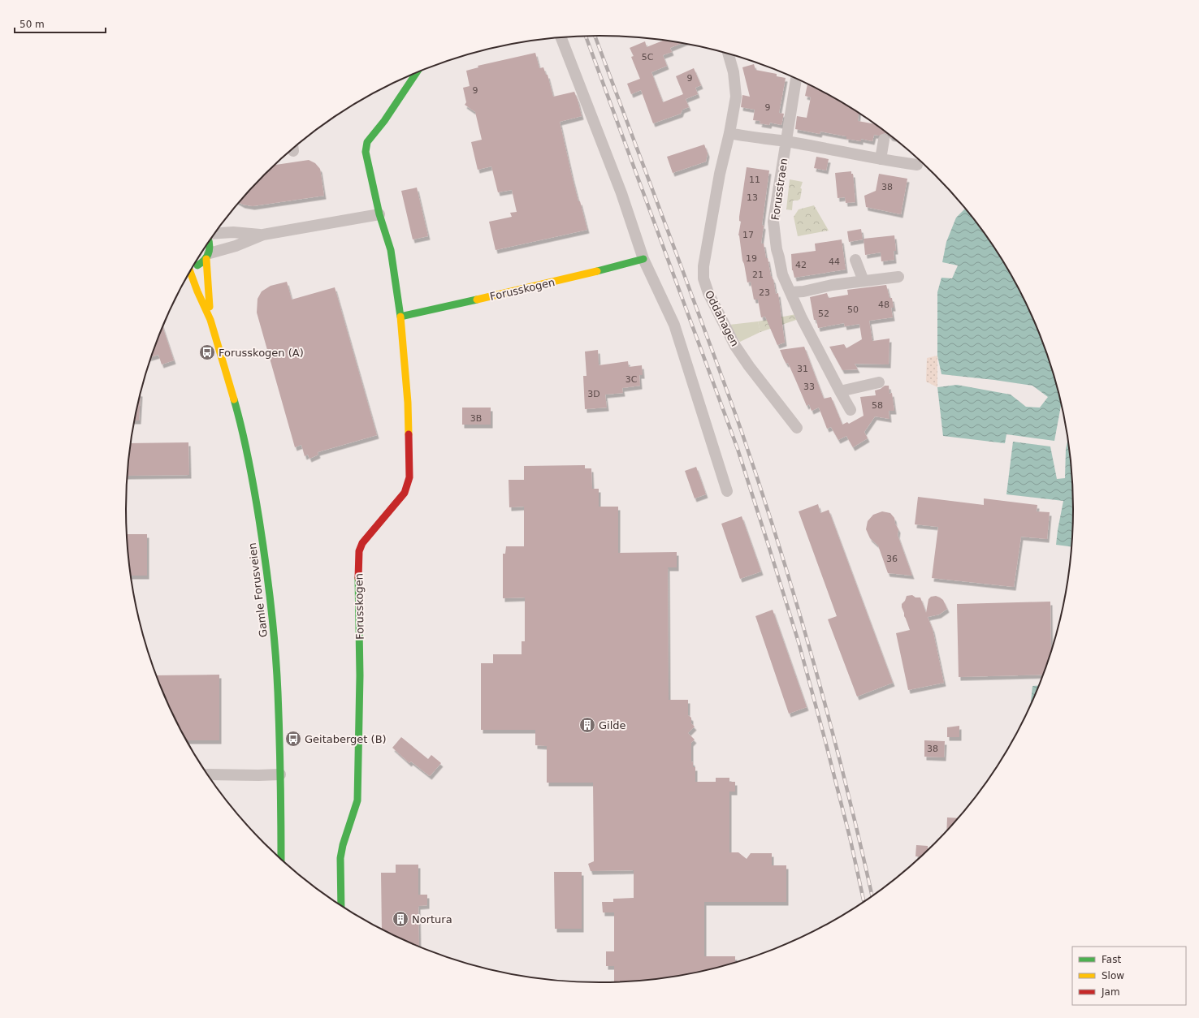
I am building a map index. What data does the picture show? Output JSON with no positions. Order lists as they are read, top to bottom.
{
  "streets": {
    "street": [
      "Forusstraen",
      "Forusskogen",
      "Oddahagen",
      "Gamle Forusveien"
    ]
  },
  "places": {
    "bus stop": ["Forusskogen (A)", "Geitaberget (B)"],
    "building": ["Gilde", "Nortura"]
  },
  "house_numbers": [
    "5C",
    "9",
    "9",
    "9",
    "11",
    "38",
    "13",
    "17",
    "19",
    "44",
    "42",
    "21",
    "23",
    "48",
    "50",
    "52",
    "31",
    "3C",
    "33",
    "3D",
    "58",
    "3B",
    "36",
    "38"
  ],
  "legend": ["Fast", "Slow", "Jam"],
  "scale_bar": "50 m"
}
